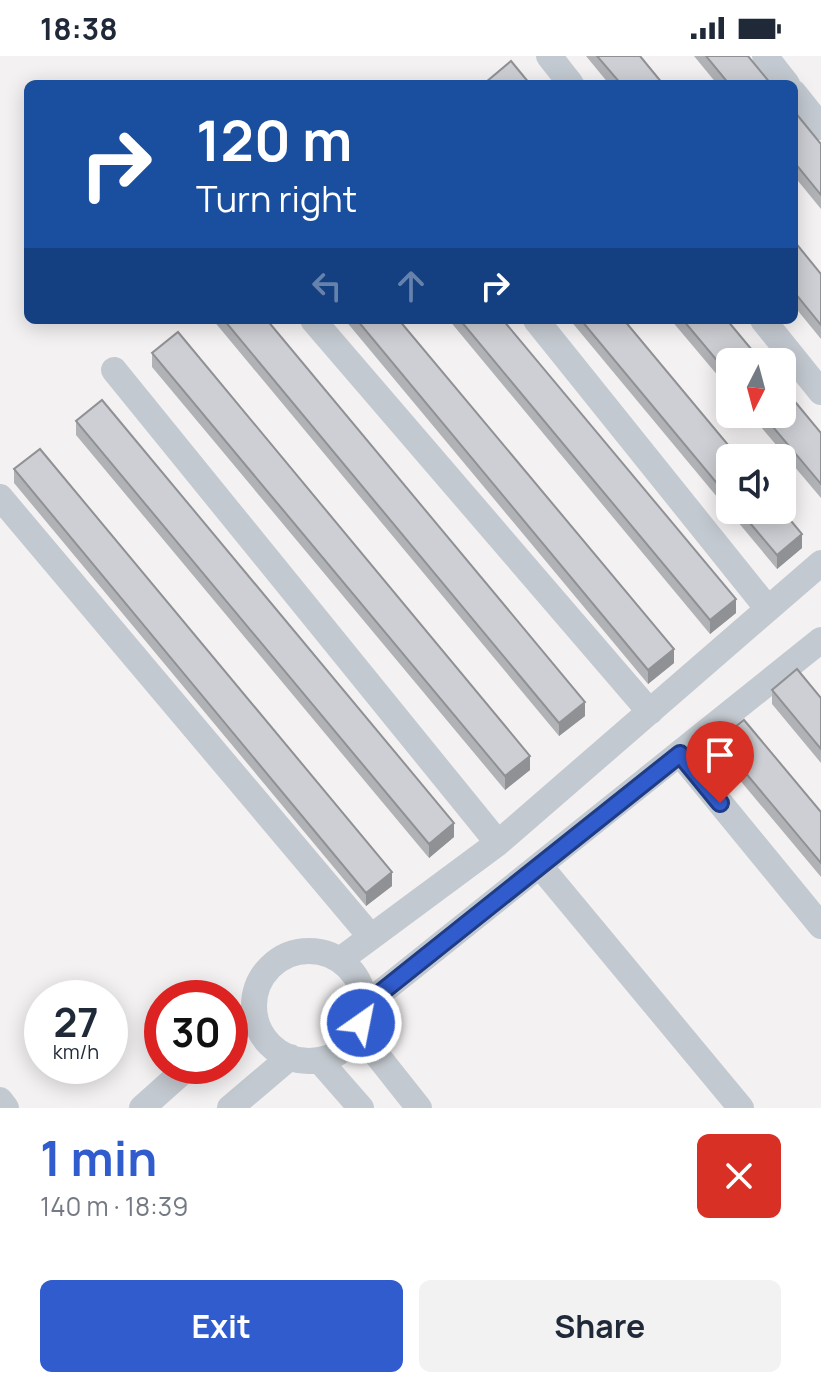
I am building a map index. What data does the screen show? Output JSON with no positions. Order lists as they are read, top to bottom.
{
  "north": "bottom",
  "page": {
    "status": "18:38",
    "turn": ["120 m", "Turn right"],
    "speed": "27 km/h",
    "limit": "30",
    "heading": ["1 min", "140 m · 18:39"],
    "buttons": ["Exit", "Share"]
  }
}
